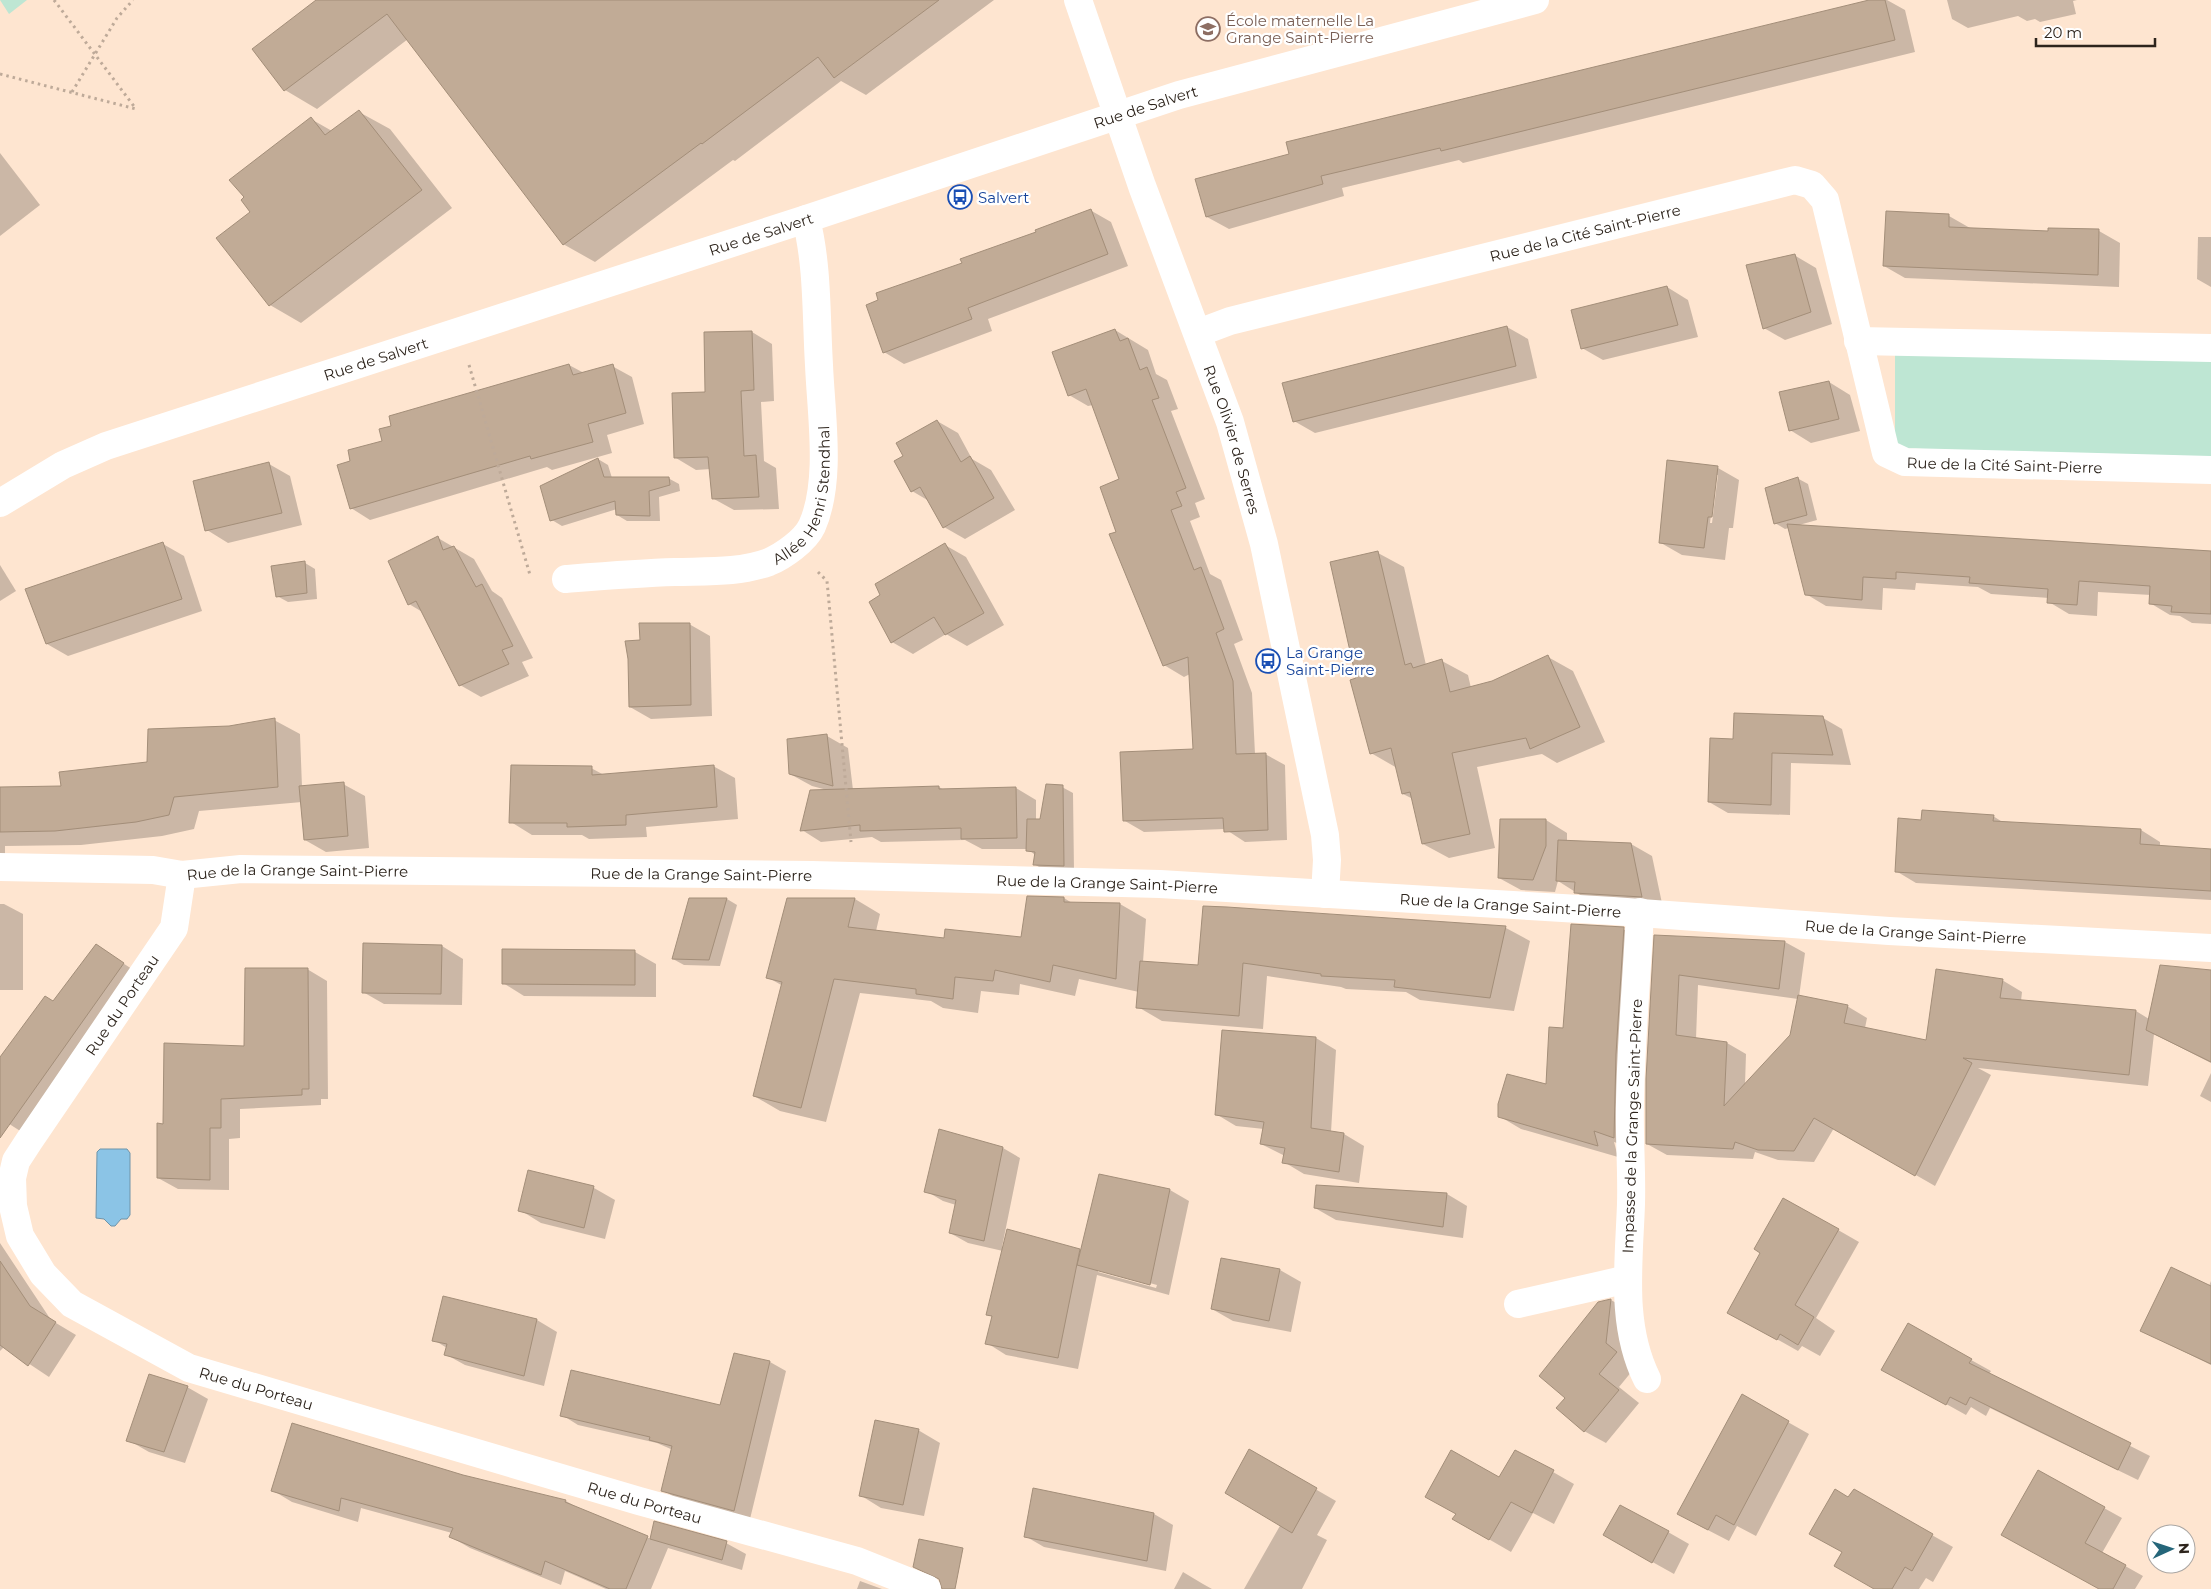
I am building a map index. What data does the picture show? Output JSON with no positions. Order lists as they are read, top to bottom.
{
  "streets": {
    "street": [
      "Rue de Salvert",
      "Rue de la Cité Saint-Pierre",
      "Rue Olivier de Serres",
      "Allée Henri Stendhal",
      "Rue de la Grange Saint-Pierre",
      "Rue du Porteau",
      "Impasse de la Grange Saint-Pierre"
    ]
  },
  "crossings": [
    ["Rue de Salvert", "Rue Olivier de Serres"],
    ["Rue de Salvert", "Allée Henri Stendhal"],
    ["Rue de la Cité Saint-Pierre", "Rue Olivier de Serres"],
    ["Rue Olivier de Serres", "Rue de la Grange Saint-Pierre"],
    ["Rue de la Grange Saint-Pierre", "Rue du Porteau"],
    ["Rue de la Grange Saint-Pierre", "Impasse de la Grange Saint-Pierre"]
  ],
  "places": {
    "school or university": ["École maternelle La Grange Saint-Pierre"],
    "bus stop": ["Salvert", "La Grange Saint-Pierre"]
  },
  "scale_bar": "20 m",
  "north": "right"
}
